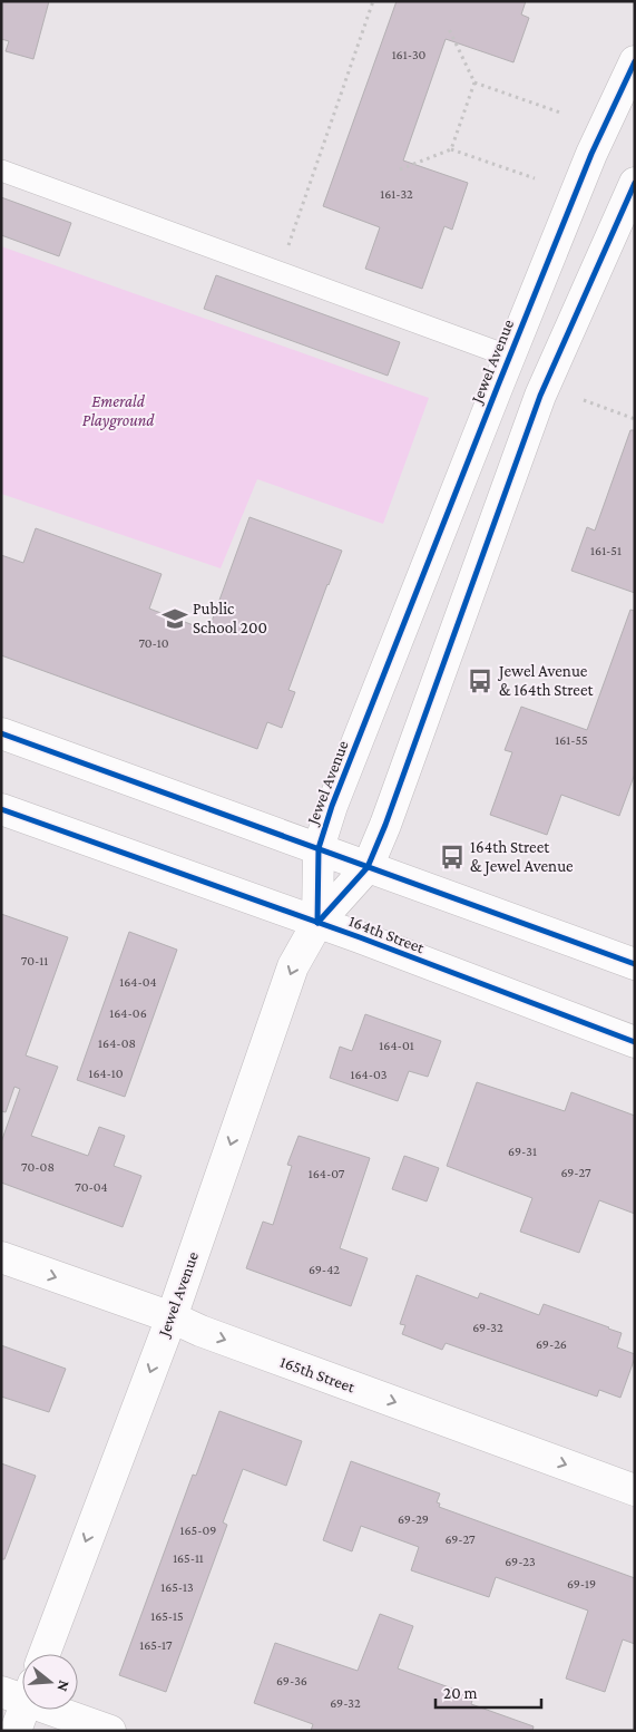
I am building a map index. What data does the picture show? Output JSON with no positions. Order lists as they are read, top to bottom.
{
  "streets": {
    "street": ["Jewel Avenue", "164th Street", "165th Street"]
  },
  "crossings": [
    ["Jewel Avenue", "164th Street"],
    ["Jewel Avenue", "165th Street"]
  ],
  "one_way": ["165th Street"],
  "parks": ["Emerald Playground"],
  "places": {
    "school or university": ["Public School 200"],
    "bus stop": ["Jewel Avenue & 164th Street", "164th Street & Jewel Avenue"]
  },
  "house_numbers": [
    "161-30",
    "161-32",
    "161-51",
    "70-10",
    "161-55",
    "70-11",
    "164-04",
    "164-06",
    "164-08",
    "164-01",
    "164-10",
    "164-03",
    "69-31",
    "70-08",
    "69-27",
    "164-07",
    "70-04",
    "69-42",
    "69-32",
    "69-26",
    "69-29",
    "165-09",
    "69-27",
    "165-11",
    "69-23",
    "69-19",
    "165-13",
    "165-15",
    "165-17",
    "69-36",
    "69-32"
  ],
  "scale_bar": "20 m",
  "north": "right"
}
